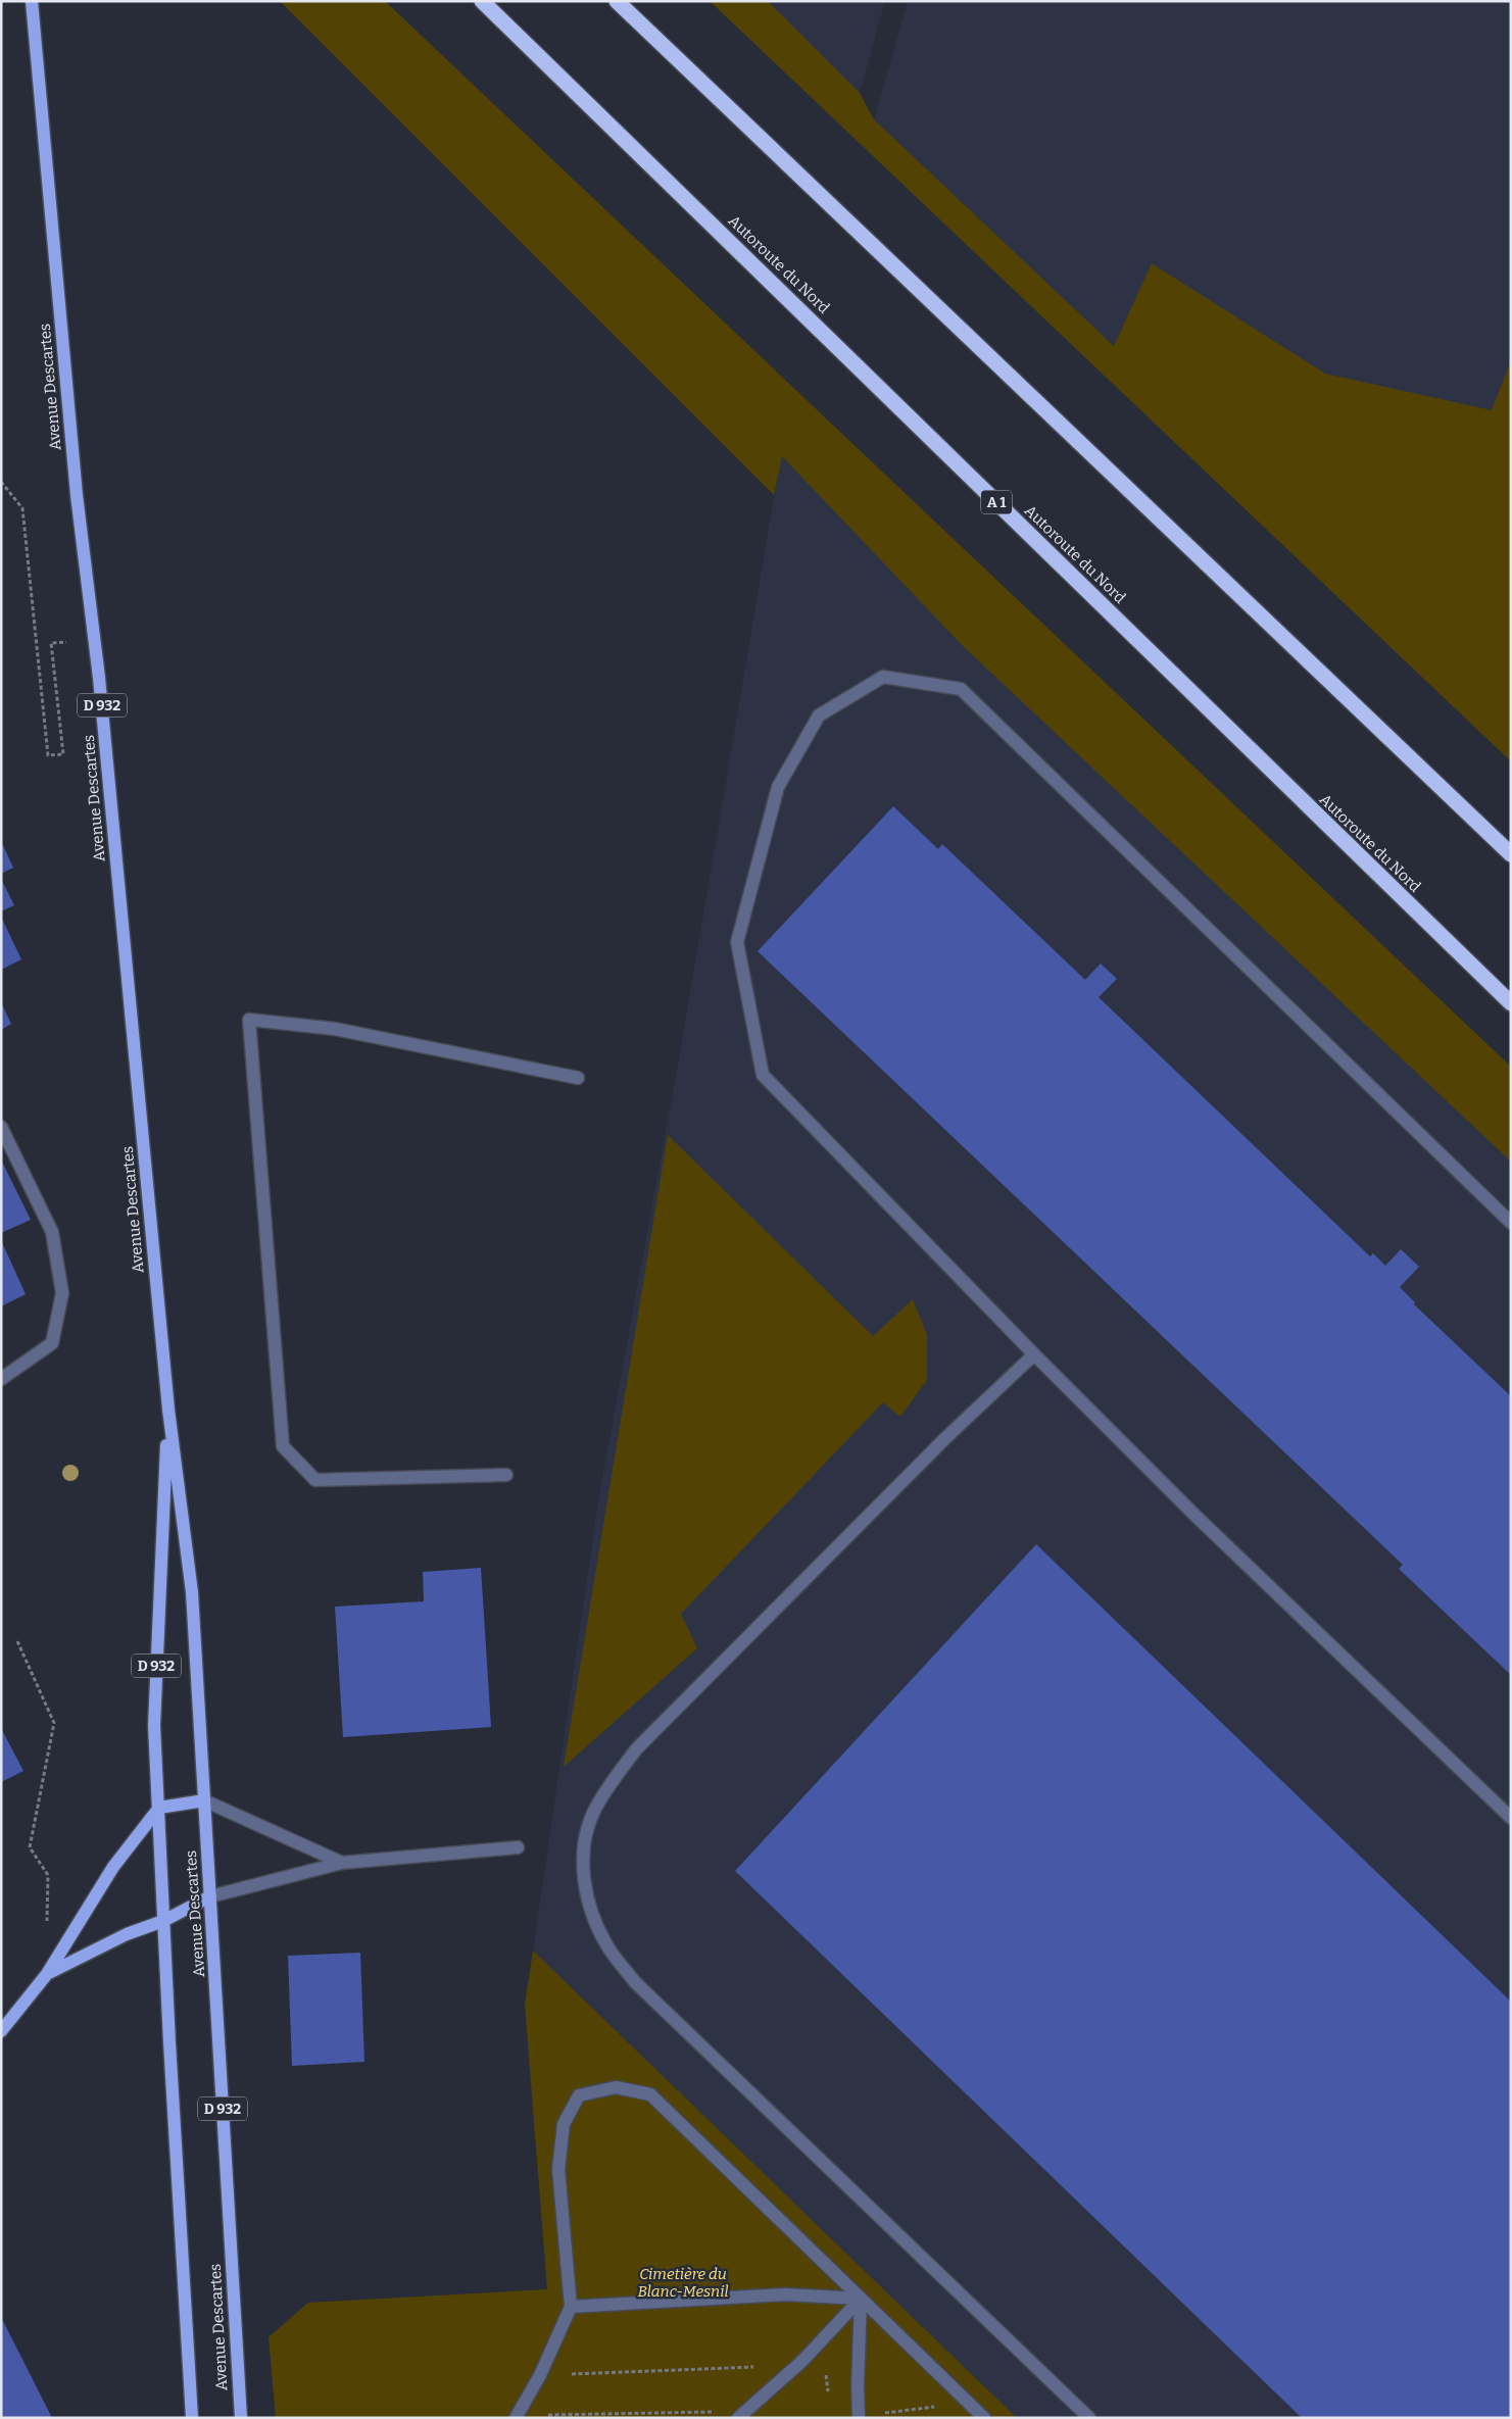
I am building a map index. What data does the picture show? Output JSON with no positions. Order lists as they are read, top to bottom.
{
  "streets": {
    "highway": ["Autoroute du Nord", "A 1"],
    "main road": ["Avenue Descartes", "D 932"]
  },
  "parks": ["Cimetière du Blanc-Mesnil"]
}
